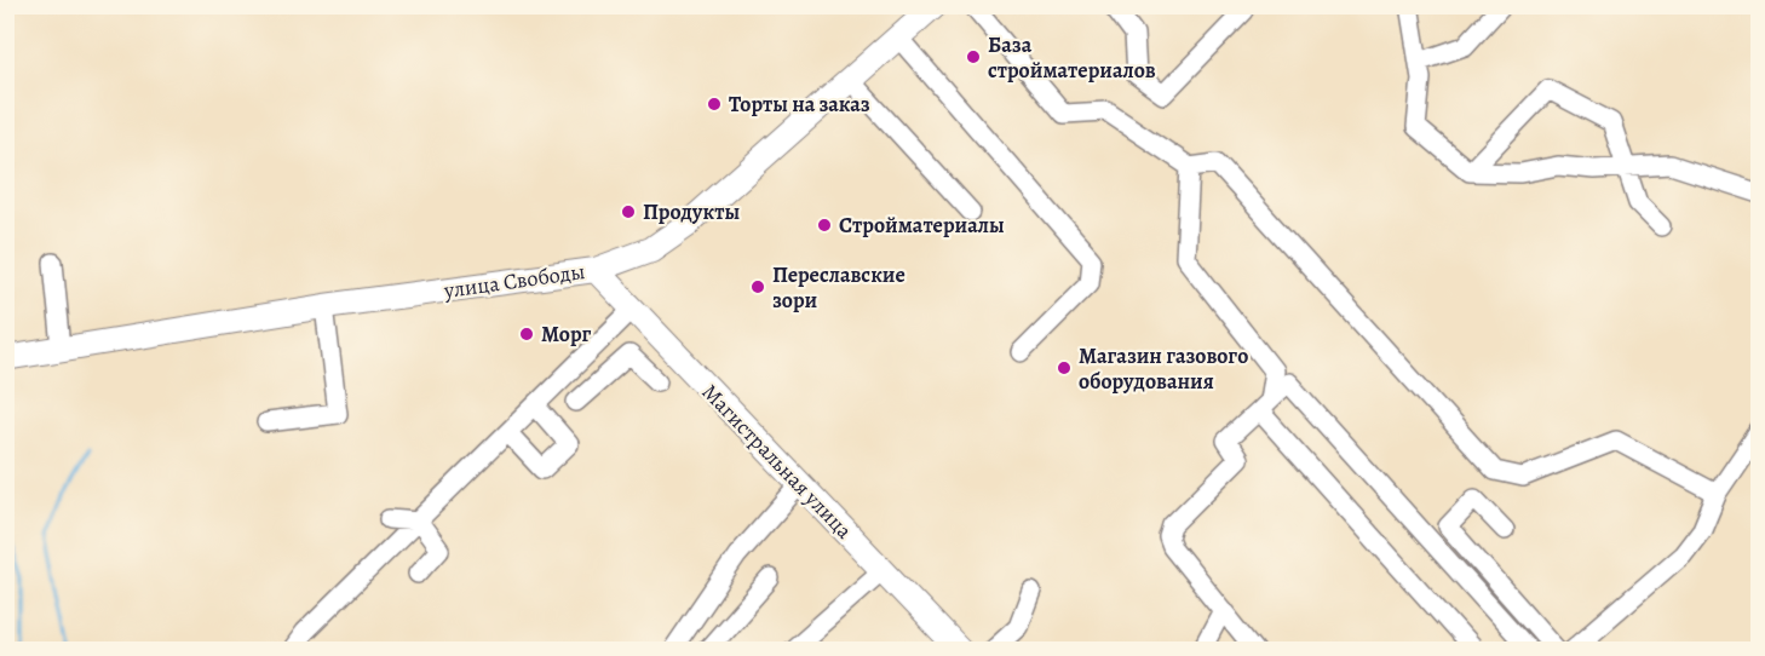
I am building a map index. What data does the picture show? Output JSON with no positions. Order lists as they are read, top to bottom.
{
  "streets": {
    "main road": ["улица Свободы", "Магистральная улица"]
  },
  "crossings": [
    ["улица Свободы", "Магистральная улица"]
  ],
  "places": [
    "База стройматериалов",
    "Торты на заказ",
    "Продукты",
    "Стройматериалы",
    "Переславские зори",
    "Морг",
    "Магазин газового оборудования"
  ]
}
